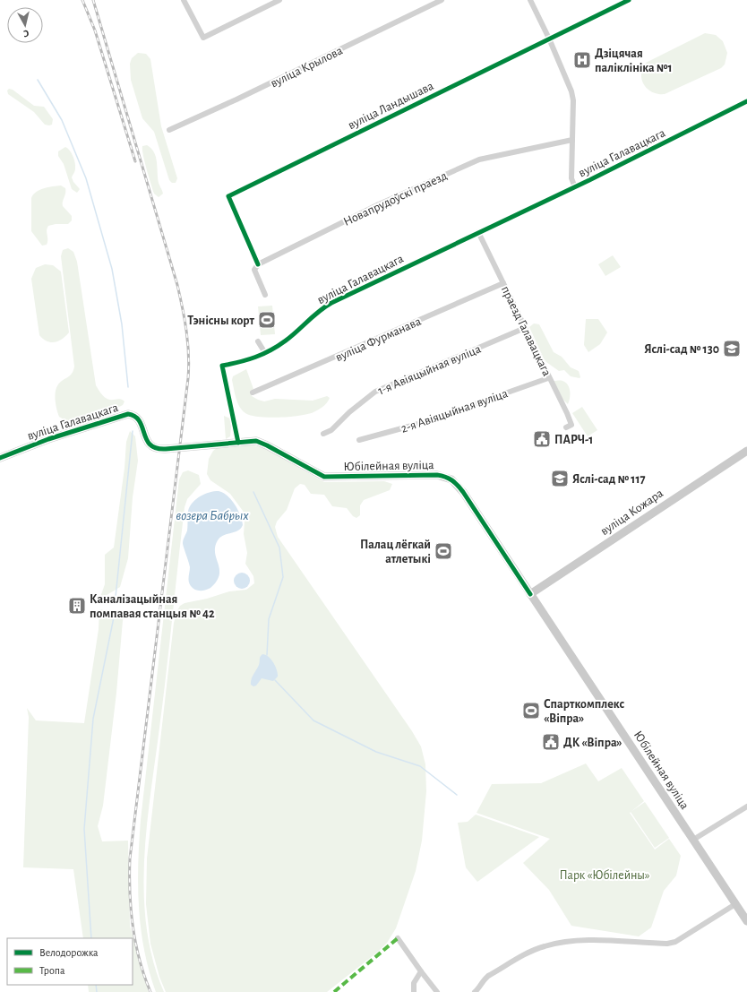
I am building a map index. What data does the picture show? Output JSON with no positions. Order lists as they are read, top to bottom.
{
  "streets": {
    "main road": ["вуліца Галавацкага", "Юбілейная вуліца", "вуліца Кожара"],
    "street": [
      "вуліца Крылова",
      "вуліца Ландышава",
      "Новапрудоўскі праезд",
      "праезд Галавацкага",
      "вуліца Фурманава",
      "1-я Авіяцыйная вуліца",
      "2-я Авіяцыйная вуліца"
    ]
  },
  "crossings": [
    ["вуліца Ландышава", "Новапрудоўскі праезд"],
    ["вуліца Галавацкага", "праезд Галавацкага"],
    ["вуліца Галавацкага", "Юбілейная вуліца"],
    ["праезд Галавацкага", "вуліца Фурманава"],
    ["праезд Галавацкага", "1-я Авіяцыйная вуліца"],
    ["праезд Галавацкага", "2-я Авіяцыйная вуліца"],
    ["Юбілейная вуліца", "вуліца Кожара"]
  ],
  "water": ["возера Бабрых"],
  "parks": ["Парк «Юбілейны»"],
  "places": {
    "hospital": ["Дзіцячая паліклініка №1"],
    "sports": ["Тэнісны корт", "Палац лёгкай атлетыкі", "Спарткомплекс «Віпра»"],
    "school or university": ["Яслі-сад № 130", "Яслі-сад № 117"],
    "public building": ["ПАРЧ-1", "ДК «Віпра»"],
    "building": ["Каналізацыйная помпавая станцыя № 42"]
  },
  "legend": ["Велодорожка", "Тропа"],
  "north": "bottom"
}
